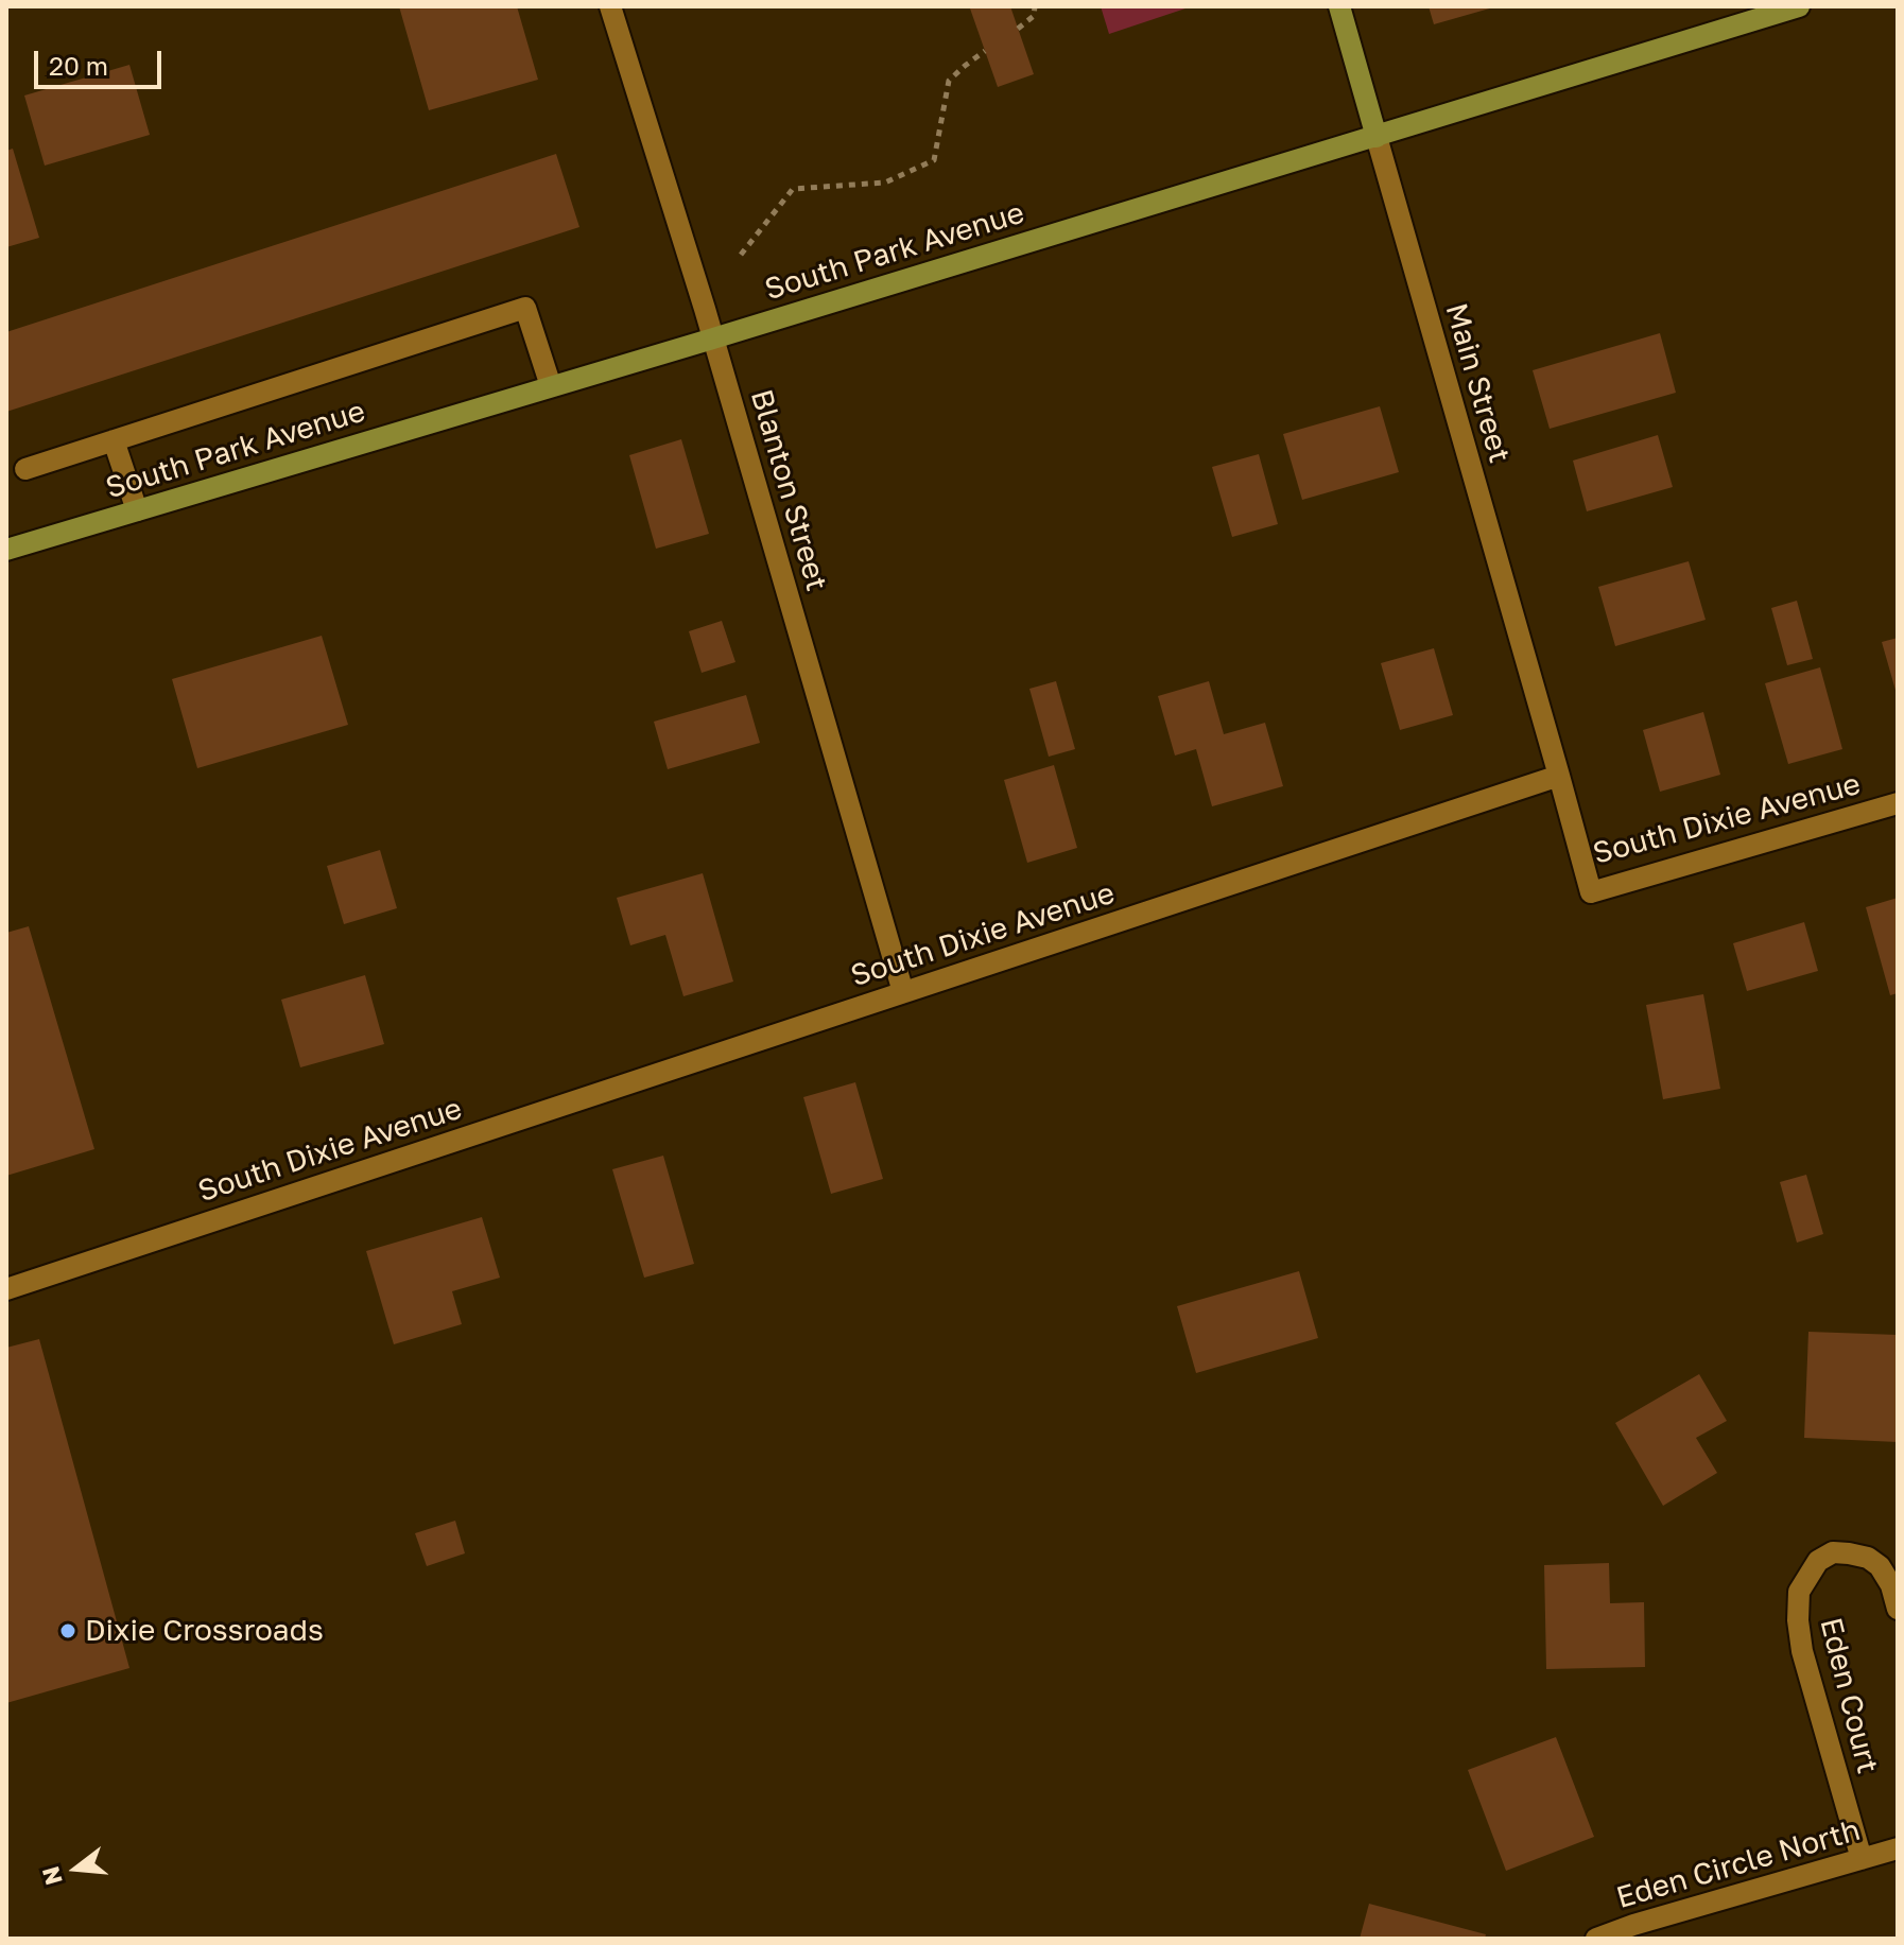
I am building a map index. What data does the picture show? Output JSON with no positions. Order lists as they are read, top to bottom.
{
  "streets": {
    "street": [
      "South Park Avenue",
      "Main Street",
      "Blanton Street",
      "South Dixie Avenue",
      "Eden Court",
      "Eden Circle North"
    ]
  },
  "crossings": [
    ["South Park Avenue", "Main Street"],
    ["South Park Avenue", "Blanton Street"],
    ["Main Street", "South Dixie Avenue"],
    ["Blanton Street", "South Dixie Avenue"],
    ["Eden Court", "Eden Circle North"]
  ],
  "places": ["Dixie Crossroads"],
  "scale_bar": "20 m",
  "north": "left"
}
